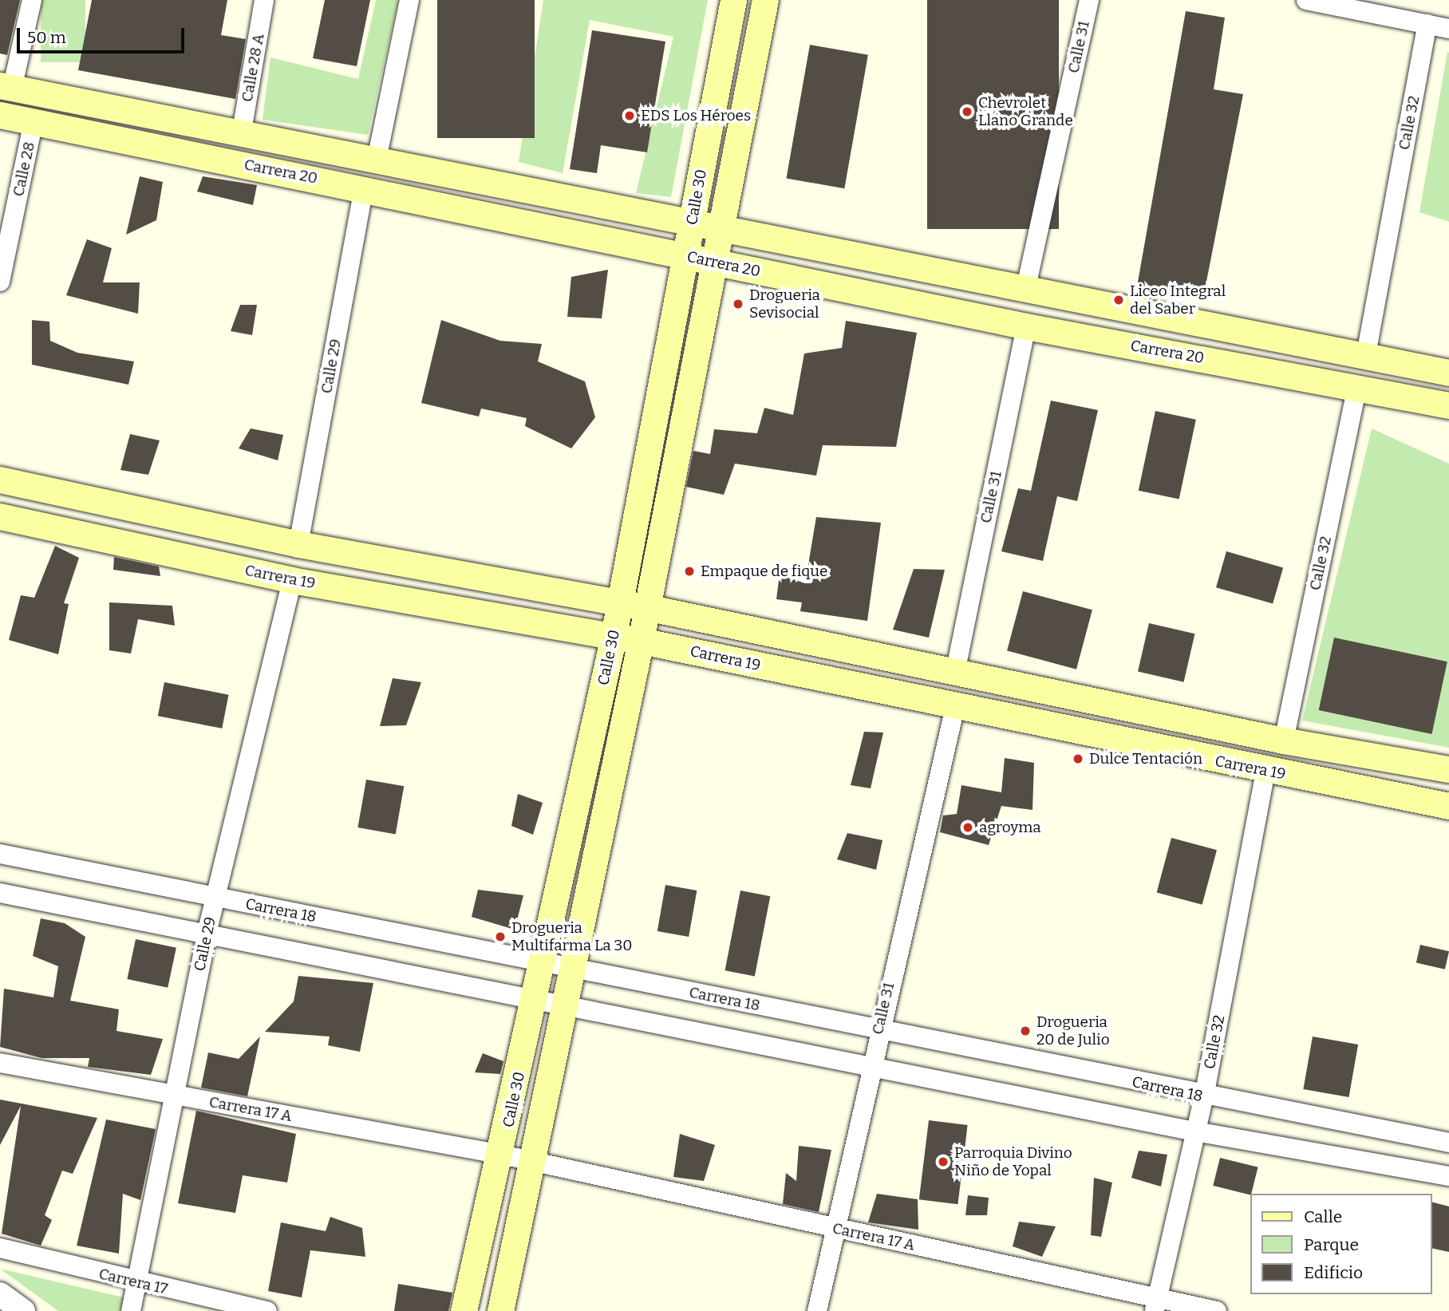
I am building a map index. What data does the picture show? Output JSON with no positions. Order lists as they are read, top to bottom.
{
  "streets": {
    "main road": ["Carrera 20", "Calle 30", "Carrera 19"],
    "street": [
      "Calle 31",
      "Calle 28 A",
      "Calle 32",
      "Calle 28",
      "Calle 29",
      "Carrera 18",
      "Carrera 17 A",
      "Carrera 17"
    ]
  },
  "crossings": [
    ["Calle 31", "Carrera 20"],
    ["Calle 31", "Carrera 19"],
    ["Calle 31", "Carrera 18"],
    ["Calle 31", "Carrera 17 A"],
    ["Calle 28 A", "Carrera 20"],
    ["Calle 32", "Carrera 20"],
    ["Calle 32", "Carrera 19"],
    ["Calle 32", "Carrera 18"],
    ["Calle 32", "Carrera 17 A"],
    ["Calle 28", "Carrera 20"],
    ["Carrera 20", "Calle 30"],
    ["Carrera 20", "Calle 29"],
    ["Calle 30", "Carrera 19"],
    ["Calle 30", "Carrera 18"],
    ["Calle 30", "Carrera 17 A"],
    ["Calle 29", "Carrera 19"],
    ["Calle 29", "Carrera 18"],
    ["Calle 29", "Carrera 17 A"],
    ["Calle 29", "Carrera 17"]
  ],
  "places": [
    "Chevrolet Llano Grande",
    "EDS Los Héroes",
    "Liceo Integral del Saber",
    "Drogueria Sevisocial",
    "Empaque de fique",
    "Dulce Tentación",
    "agroyma",
    "Drogueria Multifarma La 30",
    "Drogueria 20 de Julio",
    "Parroquia Divino Niño de Yopal"
  ],
  "legend": ["Calle", "Parque", "Edificio"],
  "scale_bar": "50 m"
}
